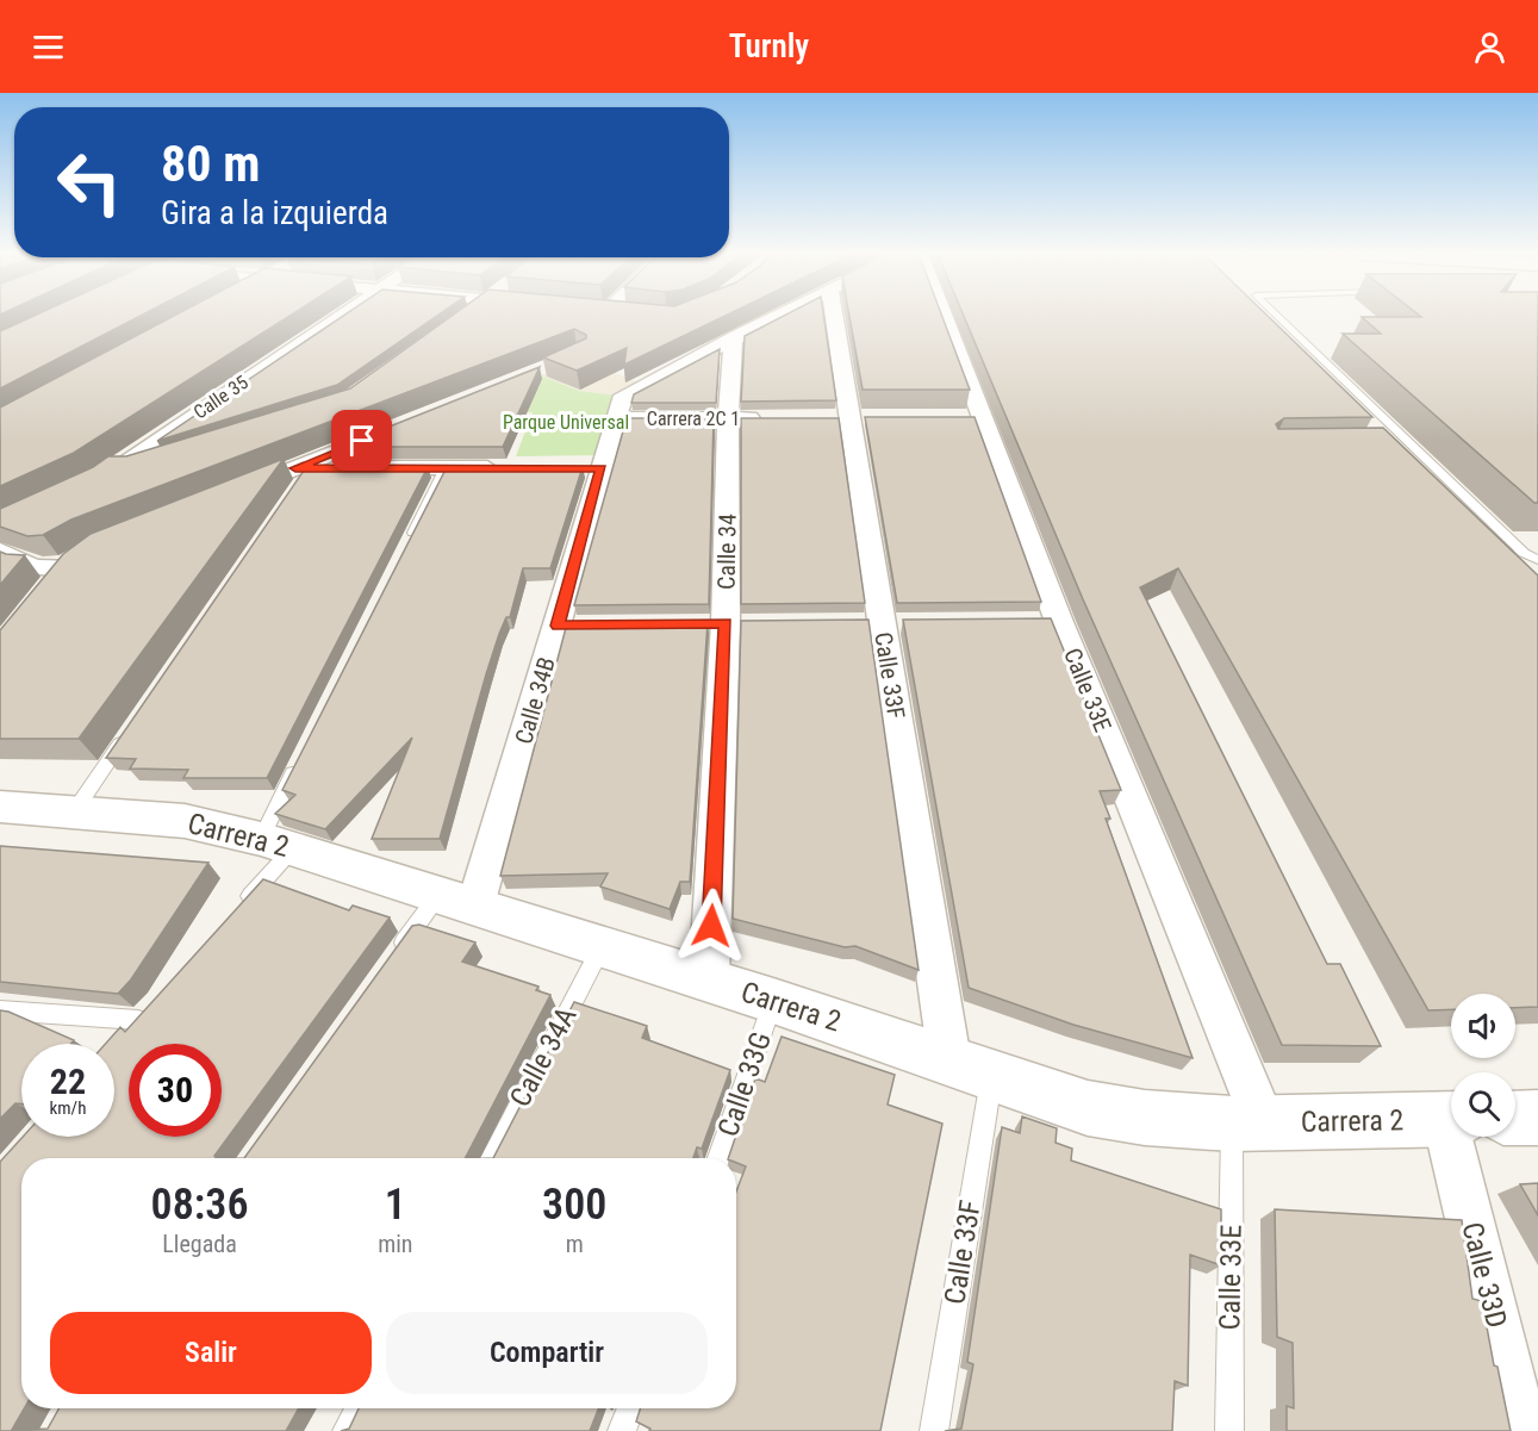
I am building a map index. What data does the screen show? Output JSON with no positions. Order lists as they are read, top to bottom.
{
  "streets": {
    "street": [
      "Calle 35",
      "Carrera 2C 1",
      "Calle 34",
      "Calle 33F",
      "Calle 33E",
      "Calle 34B",
      "Carrera 2",
      "Calle 33D"
    ],
    "lane": ["Calle 34A", "Calle 33G"]
  },
  "crossings": [
    ["Carrera 2C 1", "Calle 34"],
    ["Carrera 2C 1", "Calle 34B"],
    ["Calle 34", "Calle 34B"],
    ["Calle 34", "Carrera 2"],
    ["Calle 33F", "Carrera 2"],
    ["Calle 33E", "Carrera 2"],
    ["Calle 34B", "Carrera 2"],
    ["Carrera 2", "Calle 34A"],
    ["Carrera 2", "Calle 33G"]
  ],
  "parks": ["Parque Universal"],
  "page": {
    "header": "Turnly",
    "turn": ["80 m", "Gira a la izquierda"],
    "speed": "22 km/h",
    "limit": "30",
    "eta": [
      "08:36",
      "Llegada",
      "1",
      "min",
      "300",
      "m"
    ],
    "buttons": ["Salir", "Compartir"]
  }
}
